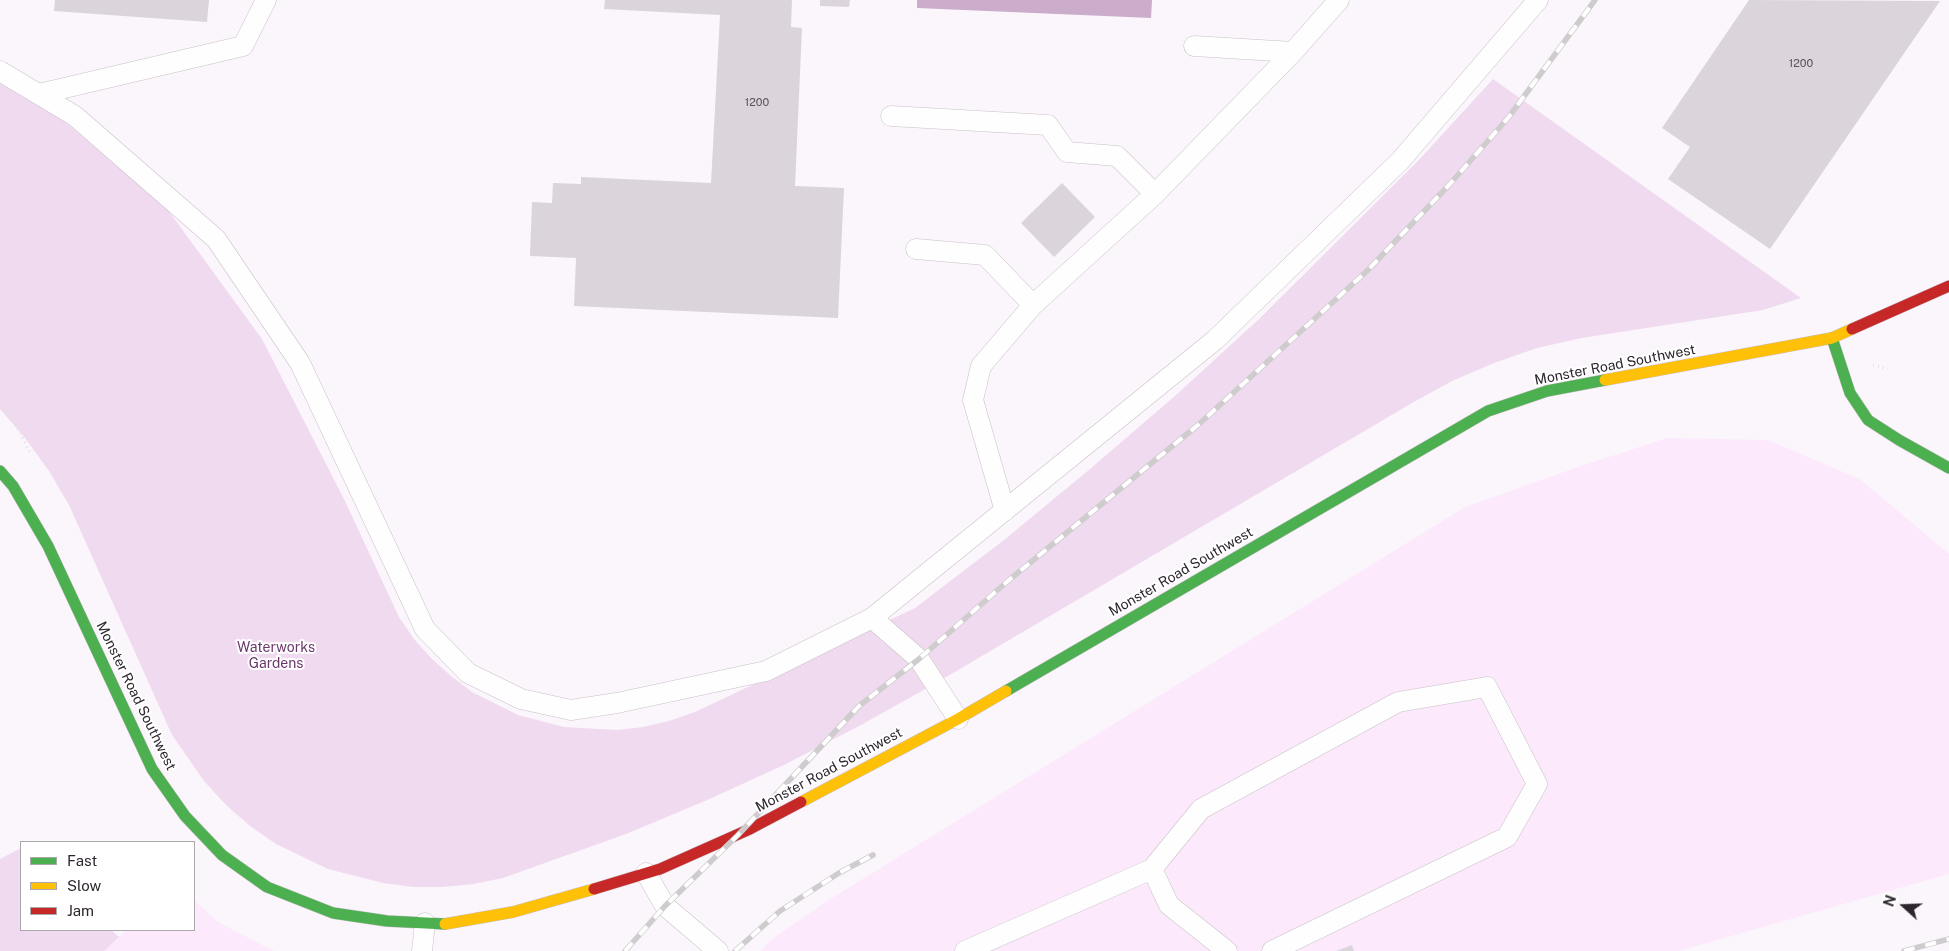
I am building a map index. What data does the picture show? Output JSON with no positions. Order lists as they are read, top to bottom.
{
  "streets": {
    "street": ["Monster Road Southwest"]
  },
  "parks": ["Waterworks Gardens"],
  "house_numbers": ["1200", "1200"],
  "legend": ["Fast", "Slow", "Jam"],
  "north": "left"
}
